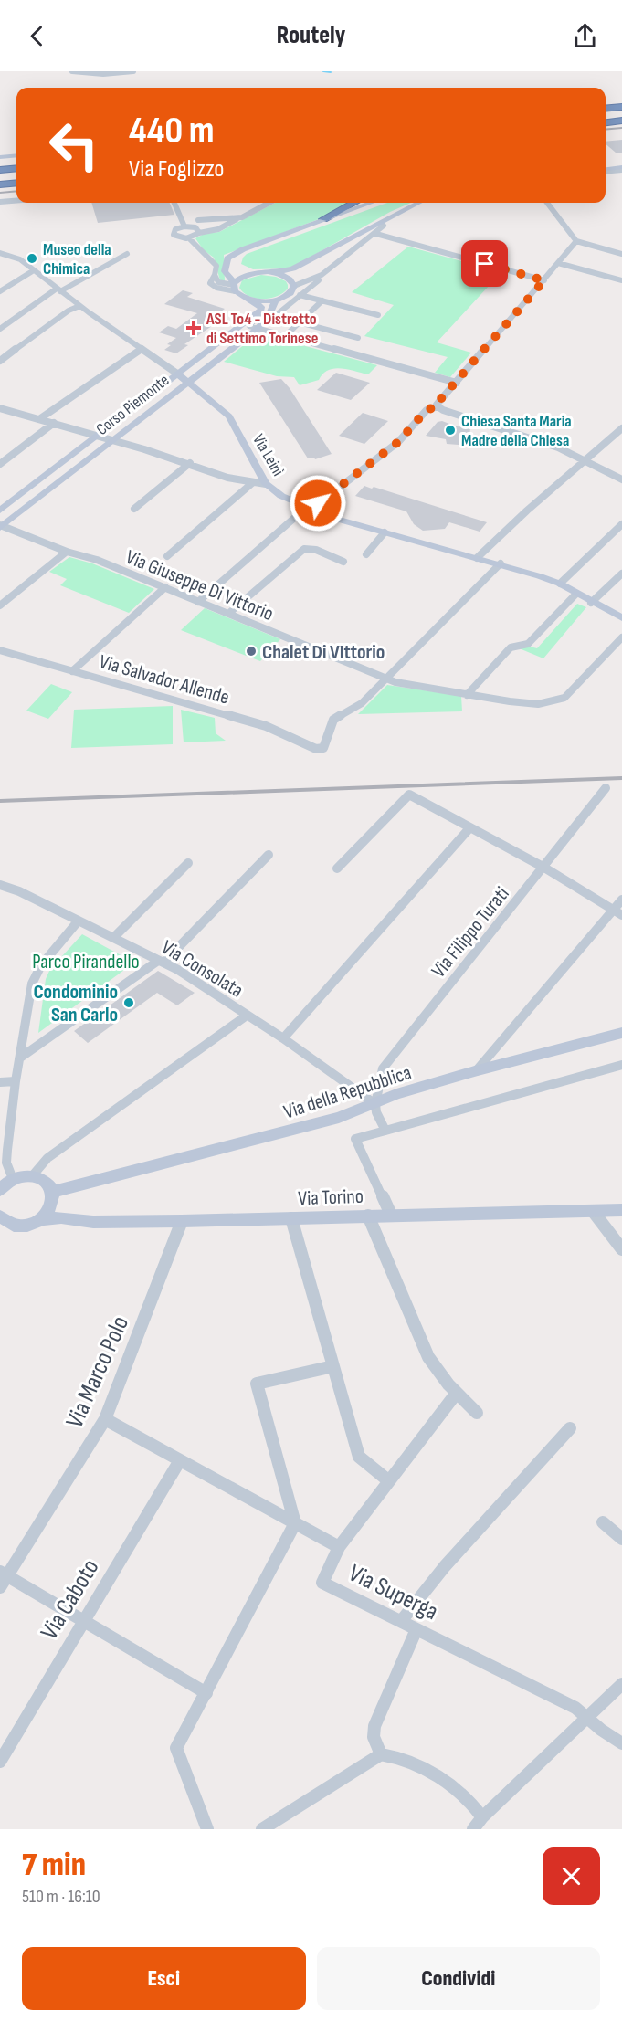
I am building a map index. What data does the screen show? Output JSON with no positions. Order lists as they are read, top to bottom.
{
  "streets": {
    "main road": [
      "Corso Piemonte",
      "Via Leinì",
      "Via della Repubblica",
      "Via Torino"
    ],
    "street": [
      "Via Giuseppe Di Vittorio",
      "Via Salvador Allende",
      "Via Filippo Turati",
      "Via Consolata",
      "Via Marco Polo",
      "Via Superga",
      "Via Caboto"
    ]
  },
  "crossings": [
    ["Corso Piemonte", "Via Leinì"],
    ["Corso Piemonte", "Via Giuseppe Di Vittorio"],
    ["Via Giuseppe Di Vittorio", "Via Salvador Allende"],
    ["Via Filippo Turati", "Via Consolata"],
    ["Via Filippo Turati", "Via della Repubblica"],
    ["Via Consolata", "Via della Repubblica"],
    ["Via Torino", "Via Marco Polo"],
    ["Via Marco Polo", "Via Superga"],
    ["Via Superga", "Via Caboto"]
  ],
  "parks": ["Parco Pirandello"],
  "places": {
    "other": [
      "Museo della Chimica",
      "Chiesa Santa Maria Madre della Chiesa",
      "Chalet Di VIttorio",
      "Condominio San Carlo"
    ],
    "health": ["ASL To4 - Distretto di Settimo Torinese"]
  },
  "page": {
    "header": "Routely",
    "turn": ["440 m", "Via Foglizzo"],
    "heading": ["7 min", "510 m · 16:10"],
    "buttons": ["Esci", "Condividi"]
  }
}
